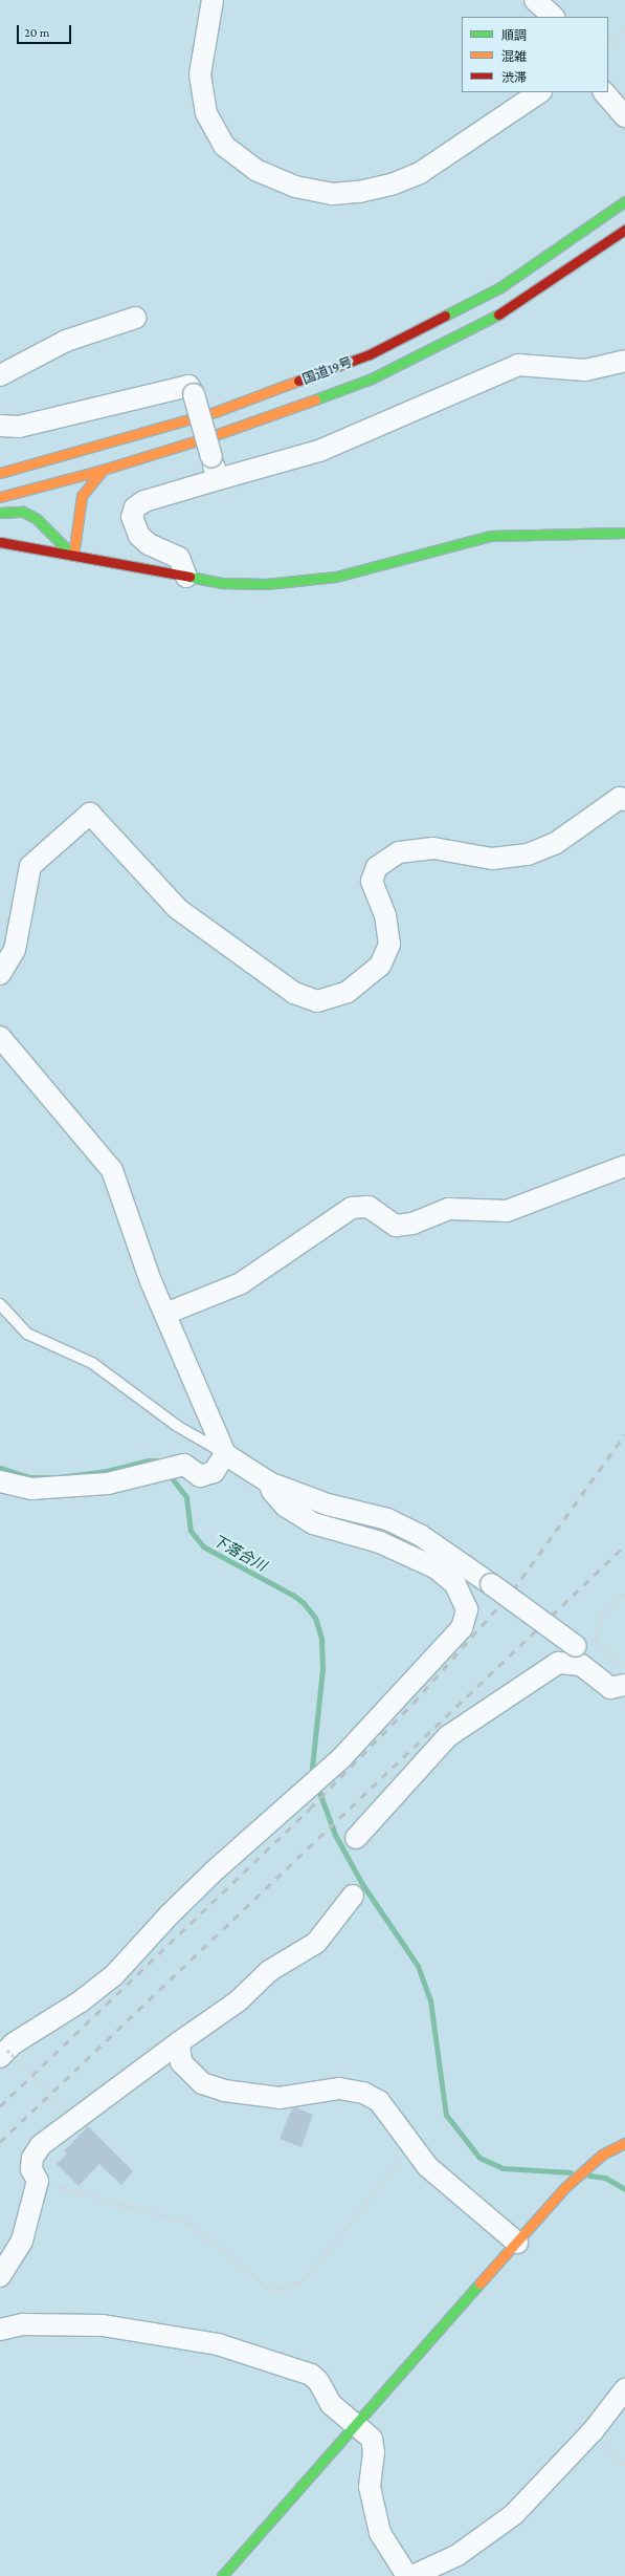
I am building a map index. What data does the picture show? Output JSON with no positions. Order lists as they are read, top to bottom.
{
  "streets": {
    "main road": ["国道19号"]
  },
  "water": ["下落合川"],
  "legend": ["順調", "混雑", "渋滞"],
  "scale_bar": "20 m"
}
